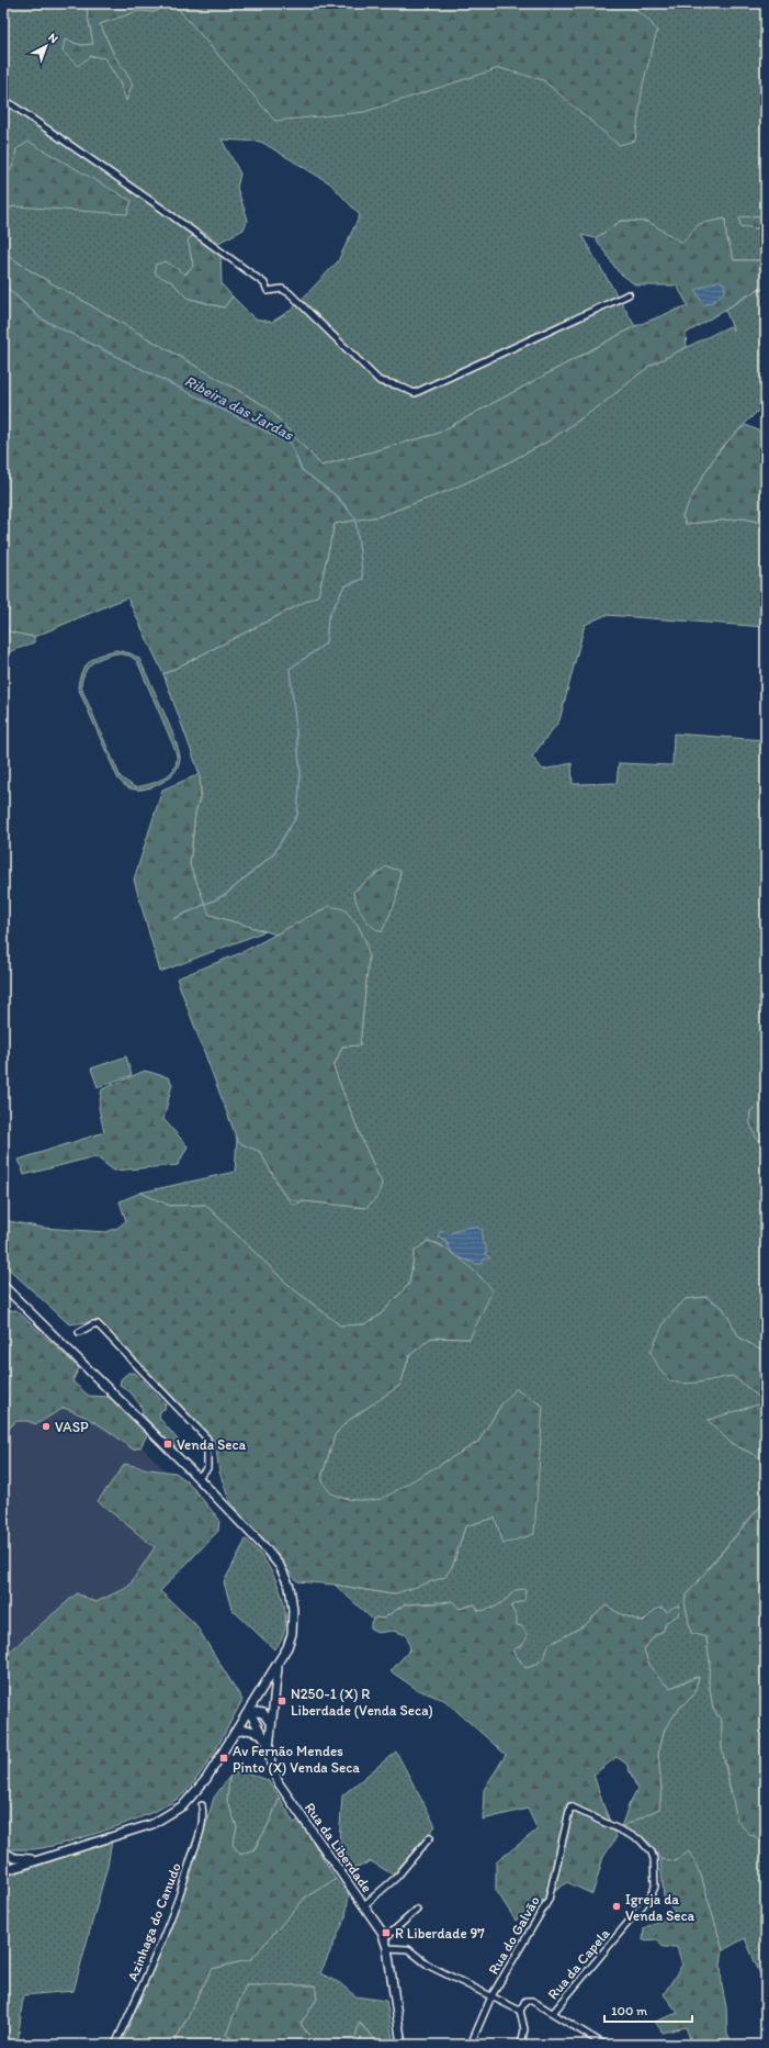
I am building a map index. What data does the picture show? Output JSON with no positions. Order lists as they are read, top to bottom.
{
  "streets": {
    "main road": ["Rua da Liberdade"],
    "street": ["Azinhaga do Canudo", "Rua do Galvão", "Rua da Capela"]
  },
  "crossings": [
    ["Rua do Galvão", "Rua da Capela"]
  ],
  "water": ["Ribeira das Jardas"],
  "places": {
    "other": ["VASP", "Igreja da Venda Seca"],
    "transit": [
      "Venda Seca",
      "N250-1 (X) R Liberdade (Venda Seca)",
      "Av Fernão Mendes Pinto (X) Venda Seca",
      "R Liberdade 97"
    ]
  },
  "scale_bar": "100 m",
  "north": "top right"
}
